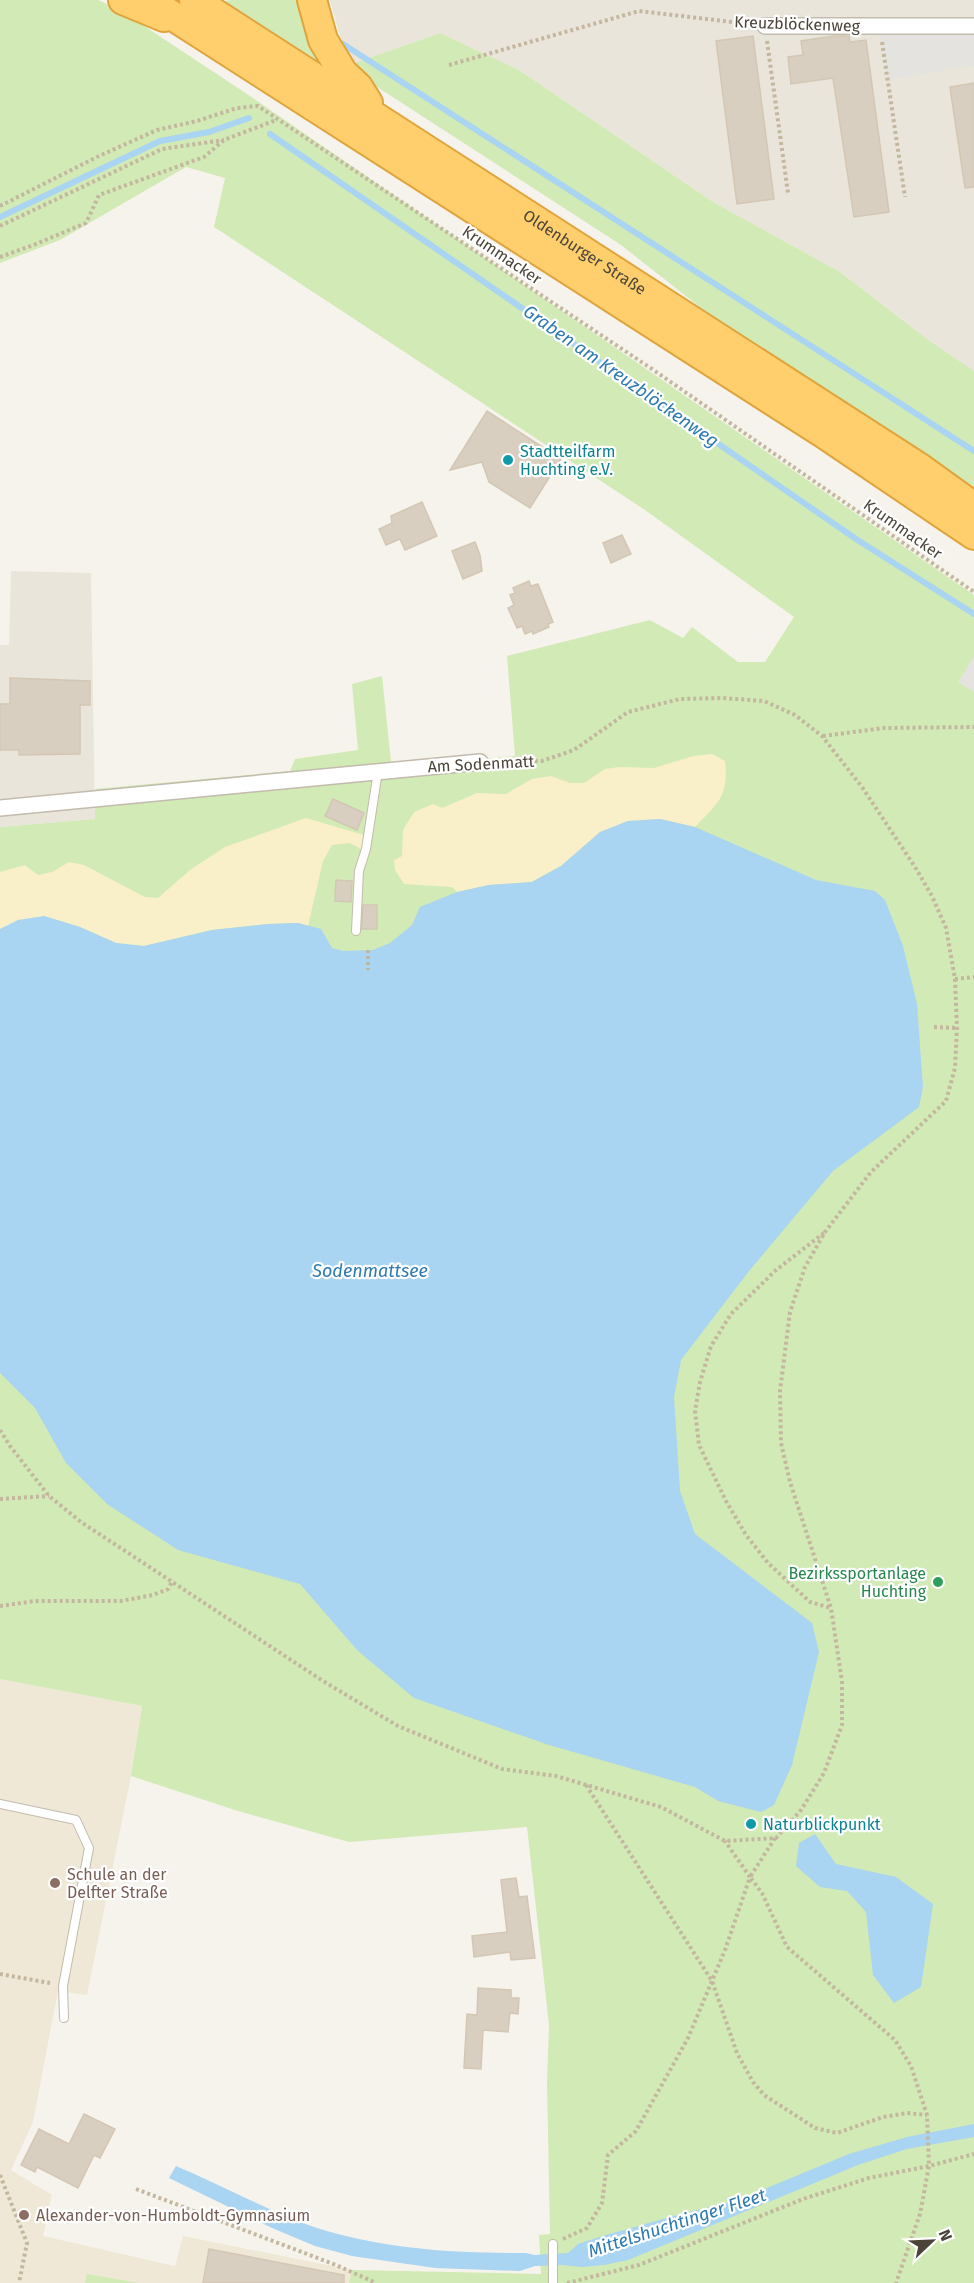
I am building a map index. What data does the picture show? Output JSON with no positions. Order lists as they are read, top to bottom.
{
  "streets": {
    "highway": ["Oldenburger Straße"],
    "street": ["Kreuzblöckenweg", "Am Sodenmatt"],
    "path": ["Krummacker"]
  },
  "water": ["Graben am Kreuzblöckenweg", "Sodenmattsee", "Mittelshuchtinger Fleet"],
  "places": [
    "Stadtteilfarm Huchting e.V.",
    "Bezirkssportanlage Huchting",
    "Naturblickpunkt",
    "Schule an der Delfter Straße",
    "Alexander-von-Humboldt-Gymnasium"
  ],
  "north": "top right"
}
